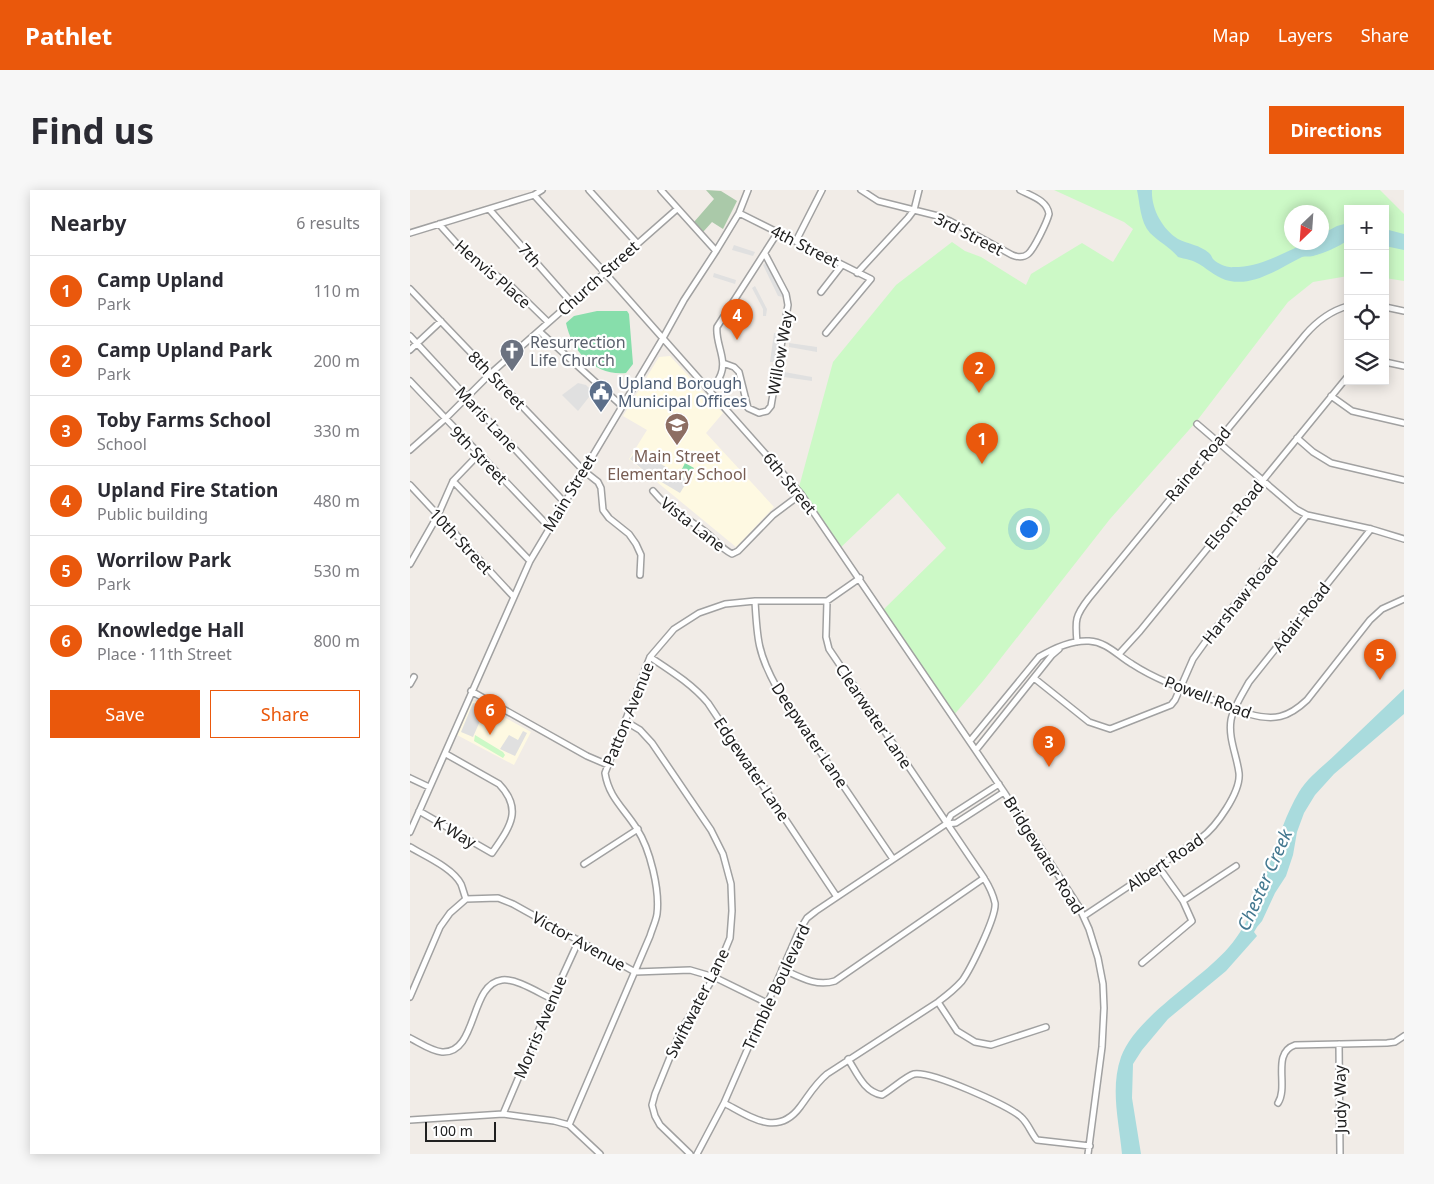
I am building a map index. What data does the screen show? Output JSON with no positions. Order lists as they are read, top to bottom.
{
  "streets": {
    "street": [
      "3rd Street",
      "4th Street",
      "7th",
      "Henvis Place",
      "Church Street",
      "Willow Way",
      "8th Street",
      "Maris Lane",
      "9th Street",
      "Rainer Road",
      "6th Street",
      "Main Street",
      "Elson Road",
      "Vista Lane",
      "10th Street",
      "Harshaw Road",
      "Adair Road",
      "Powell Road",
      "Patton Avenue",
      "Clearwater Lane",
      "Deepwater Lane",
      "Edgewater Lane",
      "K Way",
      "Bridgewater Road",
      "Albert Road",
      "Victor Avenue",
      "Trimble Boulevard",
      "Swiftwater Lane",
      "Morris Avenue",
      "Judy Way"
    ]
  },
  "crossings": [
    ["4th Street", "Main Street"],
    ["7th", "Church Street"],
    ["Henvis Place", "Church Street"],
    ["Church Street", "8th Street"],
    ["Church Street", "Maris Lane"],
    ["Church Street", "9th Street"],
    ["Church Street", "6th Street"],
    ["8th Street", "Main Street"],
    ["Maris Lane", "Main Street"],
    ["9th Street", "Main Street"],
    ["Rainer Road", "Powell Road"],
    ["6th Street", "Main Street"],
    ["6th Street", "Vista Lane"],
    ["6th Street", "Bridgewater Road"],
    ["Main Street", "10th Street"],
    ["Main Street", "K Way"],
    ["Elson Road", "Powell Road"],
    ["Harshaw Road", "Powell Road"],
    ["Adair Road", "Powell Road"],
    ["Adair Road", "Albert Road"],
    ["Powell Road", "Bridgewater Road"],
    ["Powell Road", "Albert Road"],
    ["Patton Avenue", "Clearwater Lane"],
    ["Patton Avenue", "Deepwater Lane"],
    ["Patton Avenue", "Edgewater Lane"],
    ["Patton Avenue", "Victor Avenue"],
    ["Patton Avenue", "Swiftwater Lane"],
    ["Clearwater Lane", "Trimble Boulevard"],
    ["Deepwater Lane", "Trimble Boulevard"],
    ["Edgewater Lane", "Trimble Boulevard"],
    ["Bridgewater Road", "Albert Road"],
    ["Bridgewater Road", "Trimble Boulevard"],
    ["Victor Avenue", "Trimble Boulevard"],
    ["Victor Avenue", "Swiftwater Lane"],
    ["Victor Avenue", "Morris Avenue"]
  ],
  "water": ["Chester Creek"],
  "places": {
    "church": ["Resurrection Life Church"],
    "public building": ["Upland Borough Municipal Offices"],
    "school or university": ["Main Street Elementary School"]
  },
  "scale_bar": "100 m",
  "north": "bottom left",
  "page": {
    "header": "Pathlet",
    "nav": ["Map", "Layers", "Share"],
    "buttons": [
      "Directions",
      ["Save", "Share"]
    ],
    "title": "Find us",
    "heading": ["Nearby", "6 results"],
    "map_buttons": ["+", "−"],
    "list": [
      {
        "mark": "1",
        "name": "Camp Upland",
        "note": "Park",
        "value": "110 m"
      },
      {
        "mark": "2",
        "name": "Camp Upland Park",
        "note": "Park",
        "value": "200 m"
      },
      {
        "mark": "3",
        "name": "Toby Farms School",
        "note": "School",
        "value": "330 m"
      },
      {
        "mark": "4",
        "name": "Upland Fire Station",
        "note": "Public building",
        "value": "480 m"
      },
      {
        "mark": "5",
        "name": "Worrilow Park",
        "note": "Park",
        "value": "530 m"
      },
      {
        "mark": "6",
        "name": "Knowledge Hall",
        "note": "Place · 11th Street",
        "value": "800 m"
      }
    ],
    "pins": [
      "4",
      "2",
      "1",
      "5",
      "6",
      "3"
    ],
    "scale": "100 m"
  }
}
